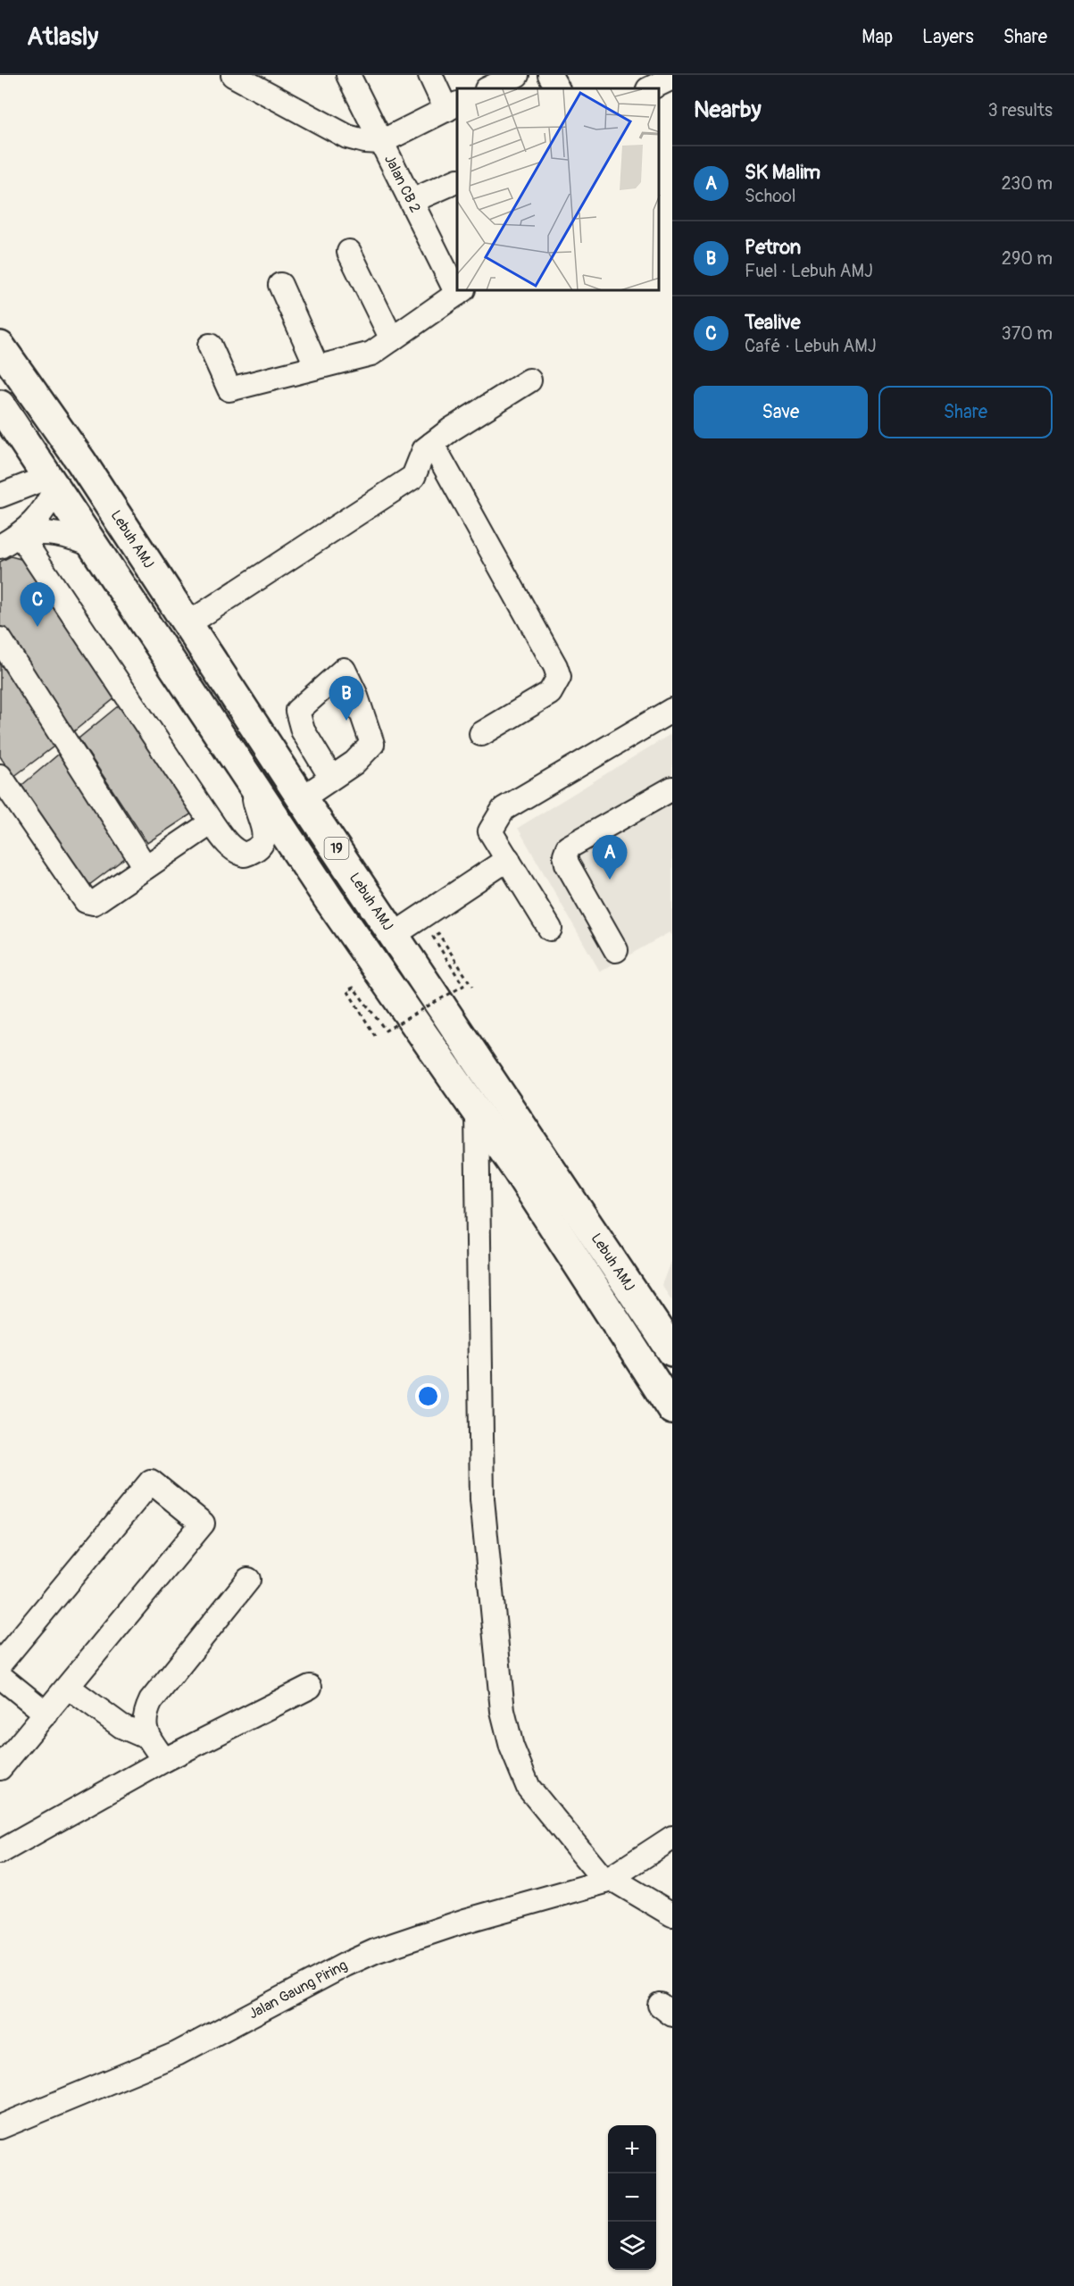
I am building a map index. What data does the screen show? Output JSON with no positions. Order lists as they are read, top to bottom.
{
  "streets": {
    "highway": ["Lebuh AMJ", "19"],
    "street": ["Jalan CB 2", "Jalan Gaung Piring"]
  },
  "page": {
    "header": "Atlasly",
    "nav": ["Map", "Layers", "Share"],
    "heading": ["Nearby", "3 results"],
    "list": [
      {
        "mark": "A",
        "name": "SK Malim",
        "note": "School",
        "value": "230 m"
      },
      {
        "mark": "B",
        "name": "Petron",
        "note": "Fuel · Lebuh AMJ",
        "value": "290 m"
      },
      {
        "mark": "C",
        "name": "Tealive",
        "note": "Café · Lebuh AMJ",
        "value": "370 m"
      }
    ],
    "buttons": ["Save", "Share"],
    "pins": ["C", "B", "A"],
    "map_buttons": ["+", "−"]
  }
}
